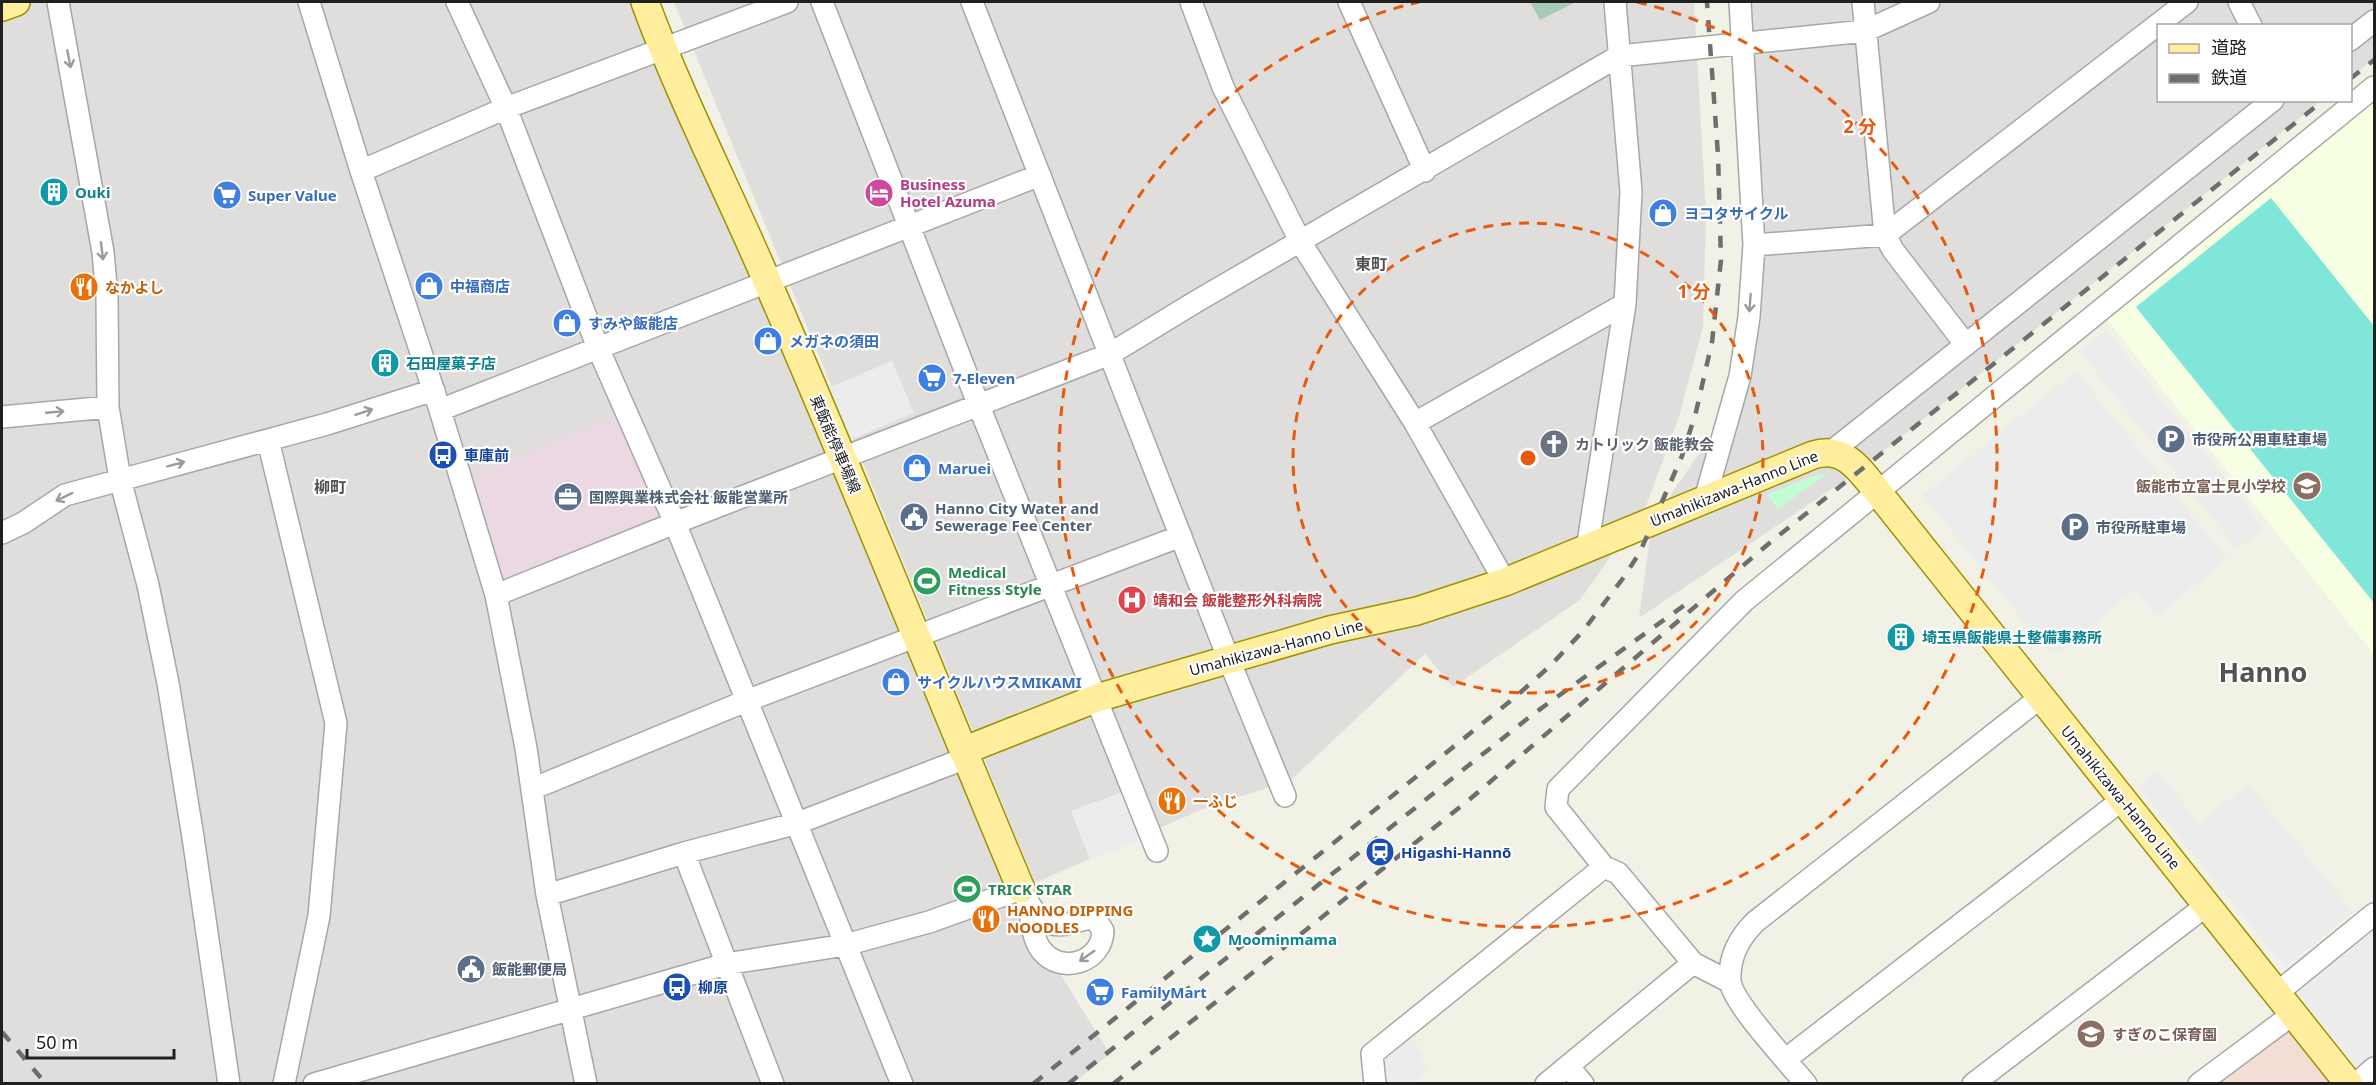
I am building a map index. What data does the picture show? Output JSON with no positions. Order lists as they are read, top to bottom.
{
  "streets": {
    "main road": ["東飯能停車場線", "Umahikizawa-Hanno Line"]
  },
  "crossings": [
    ["東飯能停車場線", "Umahikizawa-Hanno Line"]
  ],
  "districts": ["東町", "柳町", "Hanno"],
  "places": {
    "building": ["Ouki", "石田屋菓子店", "埼玉県飯能県土整備事務所"],
    "hotel": ["Business Hotel Azuma"],
    "supermarket": ["Super Value", "7-Eleven", "FamilyMart"],
    "shop": [
      "ヨコタサイクル",
      "中福商店",
      "すみや飯能店",
      "メガネの須田",
      "Maruei",
      "サイクルハウスMIKAMI"
    ],
    "restaurant": ["なかよし", "一ふじ", "HANNO DIPPING NOODLES"],
    "parking": ["市役所公用車駐車場", "市役所駐車場"],
    "church": ["カトリック 飯能教会"],
    "bus stop": ["車庫前", "柳原"],
    "school or university": ["飯能市立富士見小学校", "すぎのこ保育園"],
    "office": ["国際興業株式会社 飯能営業所"],
    "public building": ["Hanno City Water and Sewerage Fee Center", "飯能郵便局"],
    "sports": ["Medical Fitness Style", "TRICK STAR"],
    "hospital": ["靖和会 飯能整形外科病院"],
    "station": ["Higashi-Hannō"],
    "place": ["Moominmama"]
  },
  "legend": ["道路", "鉄道"],
  "scale_bar": "50 m",
  "rings": ["2 分", "1 分"]
}
